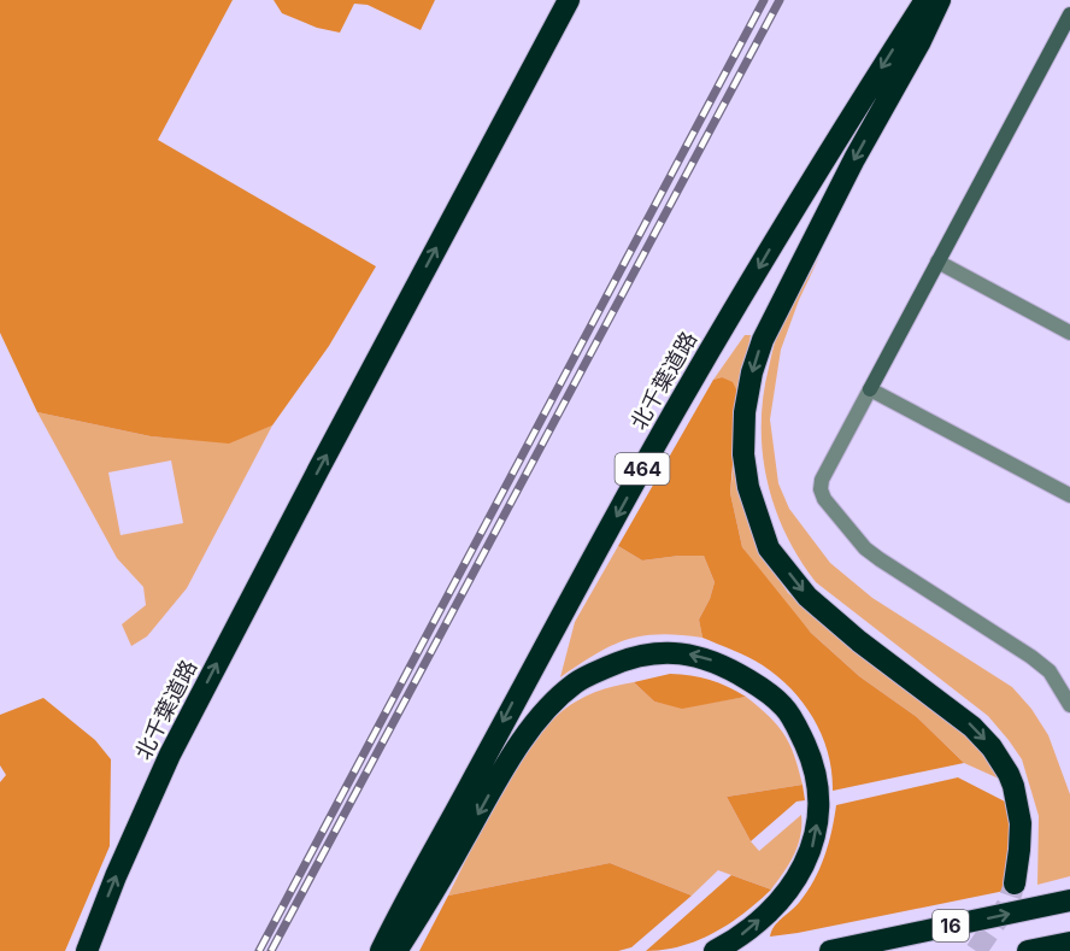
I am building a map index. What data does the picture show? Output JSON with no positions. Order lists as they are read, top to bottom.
{
  "streets": {
    "highway": ["北千葉道路", "464", "16"]
  }
}
